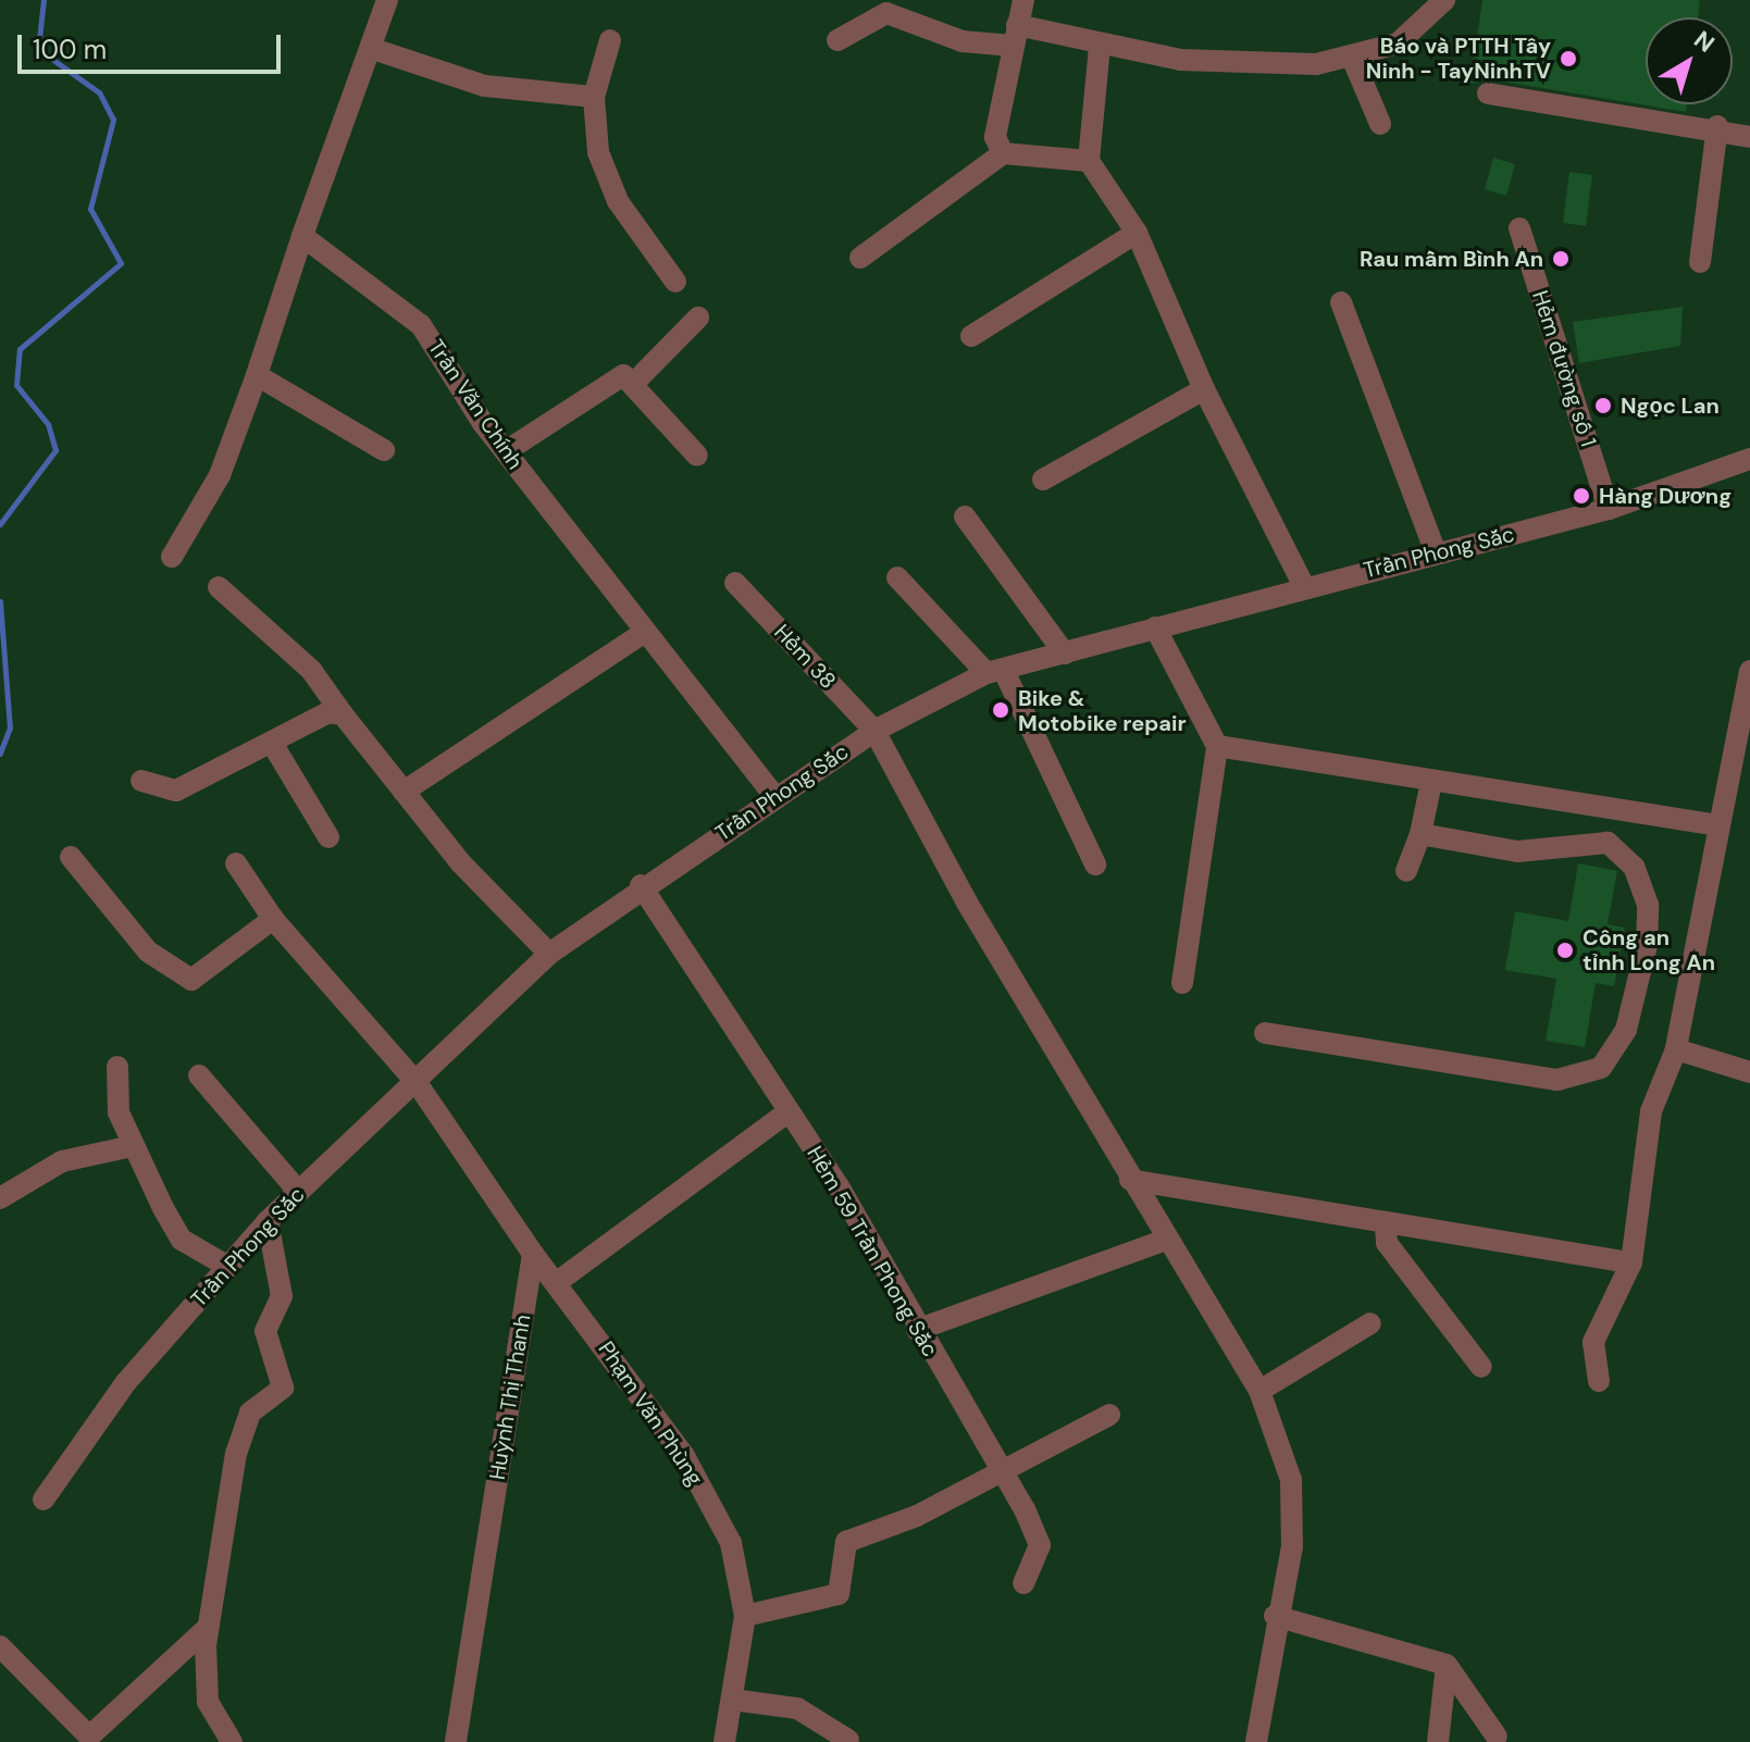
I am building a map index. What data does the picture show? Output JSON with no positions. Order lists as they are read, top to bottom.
{
  "streets": {
    "street": [
      "Hẻm đường số 1",
      "Trần Văn Chính",
      "Trần Phong Sắc",
      "Hẻm 38",
      "Hẻm 59 Trần Phong Sắc",
      "Huỳnh Thị Thanh",
      "Phạm Văn Phùng"
    ]
  },
  "crossings": [
    ["Hẻm đường số 1", "Trần Phong Sắc"],
    ["Trần Văn Chính", "Trần Phong Sắc"],
    ["Trần Phong Sắc", "Hẻm 38"],
    ["Trần Phong Sắc", "Hẻm 59 Trần Phong Sắc"],
    ["Huỳnh Thị Thanh", "Phạm Văn Phùng"]
  ],
  "places": [
    "Báo và PTTH Tây Ninh - TayNinhTV",
    "Rau mầm Bình An",
    "Ngọc Lan",
    "Hàng Dương",
    "Bike & Motobike repair",
    "Công an tỉnh Long An"
  ],
  "scale_bar": "100 m",
  "north": "top right"
}
